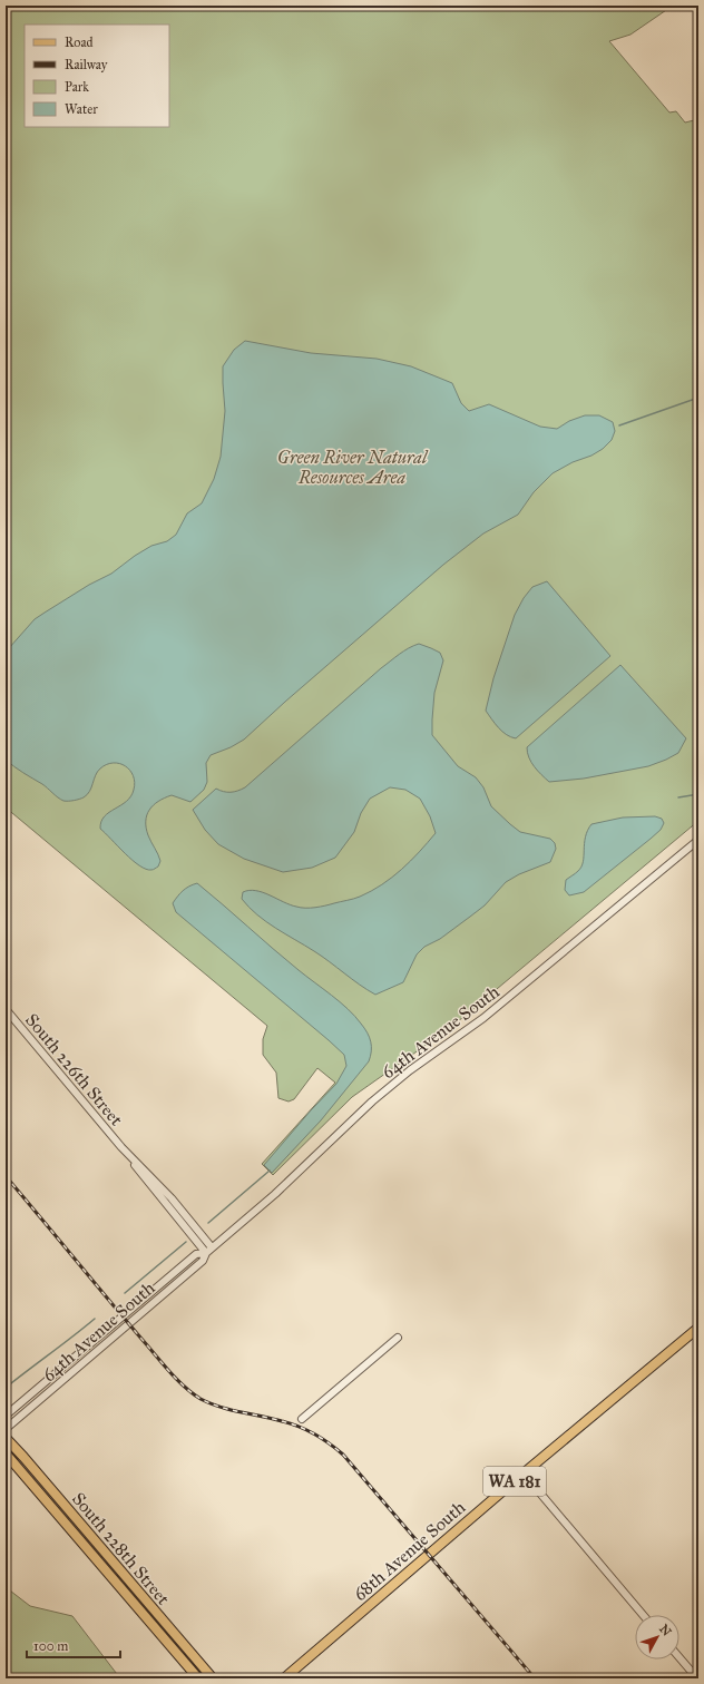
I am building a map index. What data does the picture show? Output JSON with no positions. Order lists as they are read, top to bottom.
{
  "streets": {
    "main road": ["WA 181", "South 228th Street", "68th Avenue South"],
    "street": ["64th Avenue South", "South 226th Street"]
  },
  "crossings": [
    ["64th Avenue South", "South 226th Street"]
  ],
  "parks": ["Green River Natural Resources Area"],
  "legend": [
    "Road",
    "Railway",
    "Park",
    "Water"
  ],
  "scale_bar": "100 m",
  "north": "top right"
}
